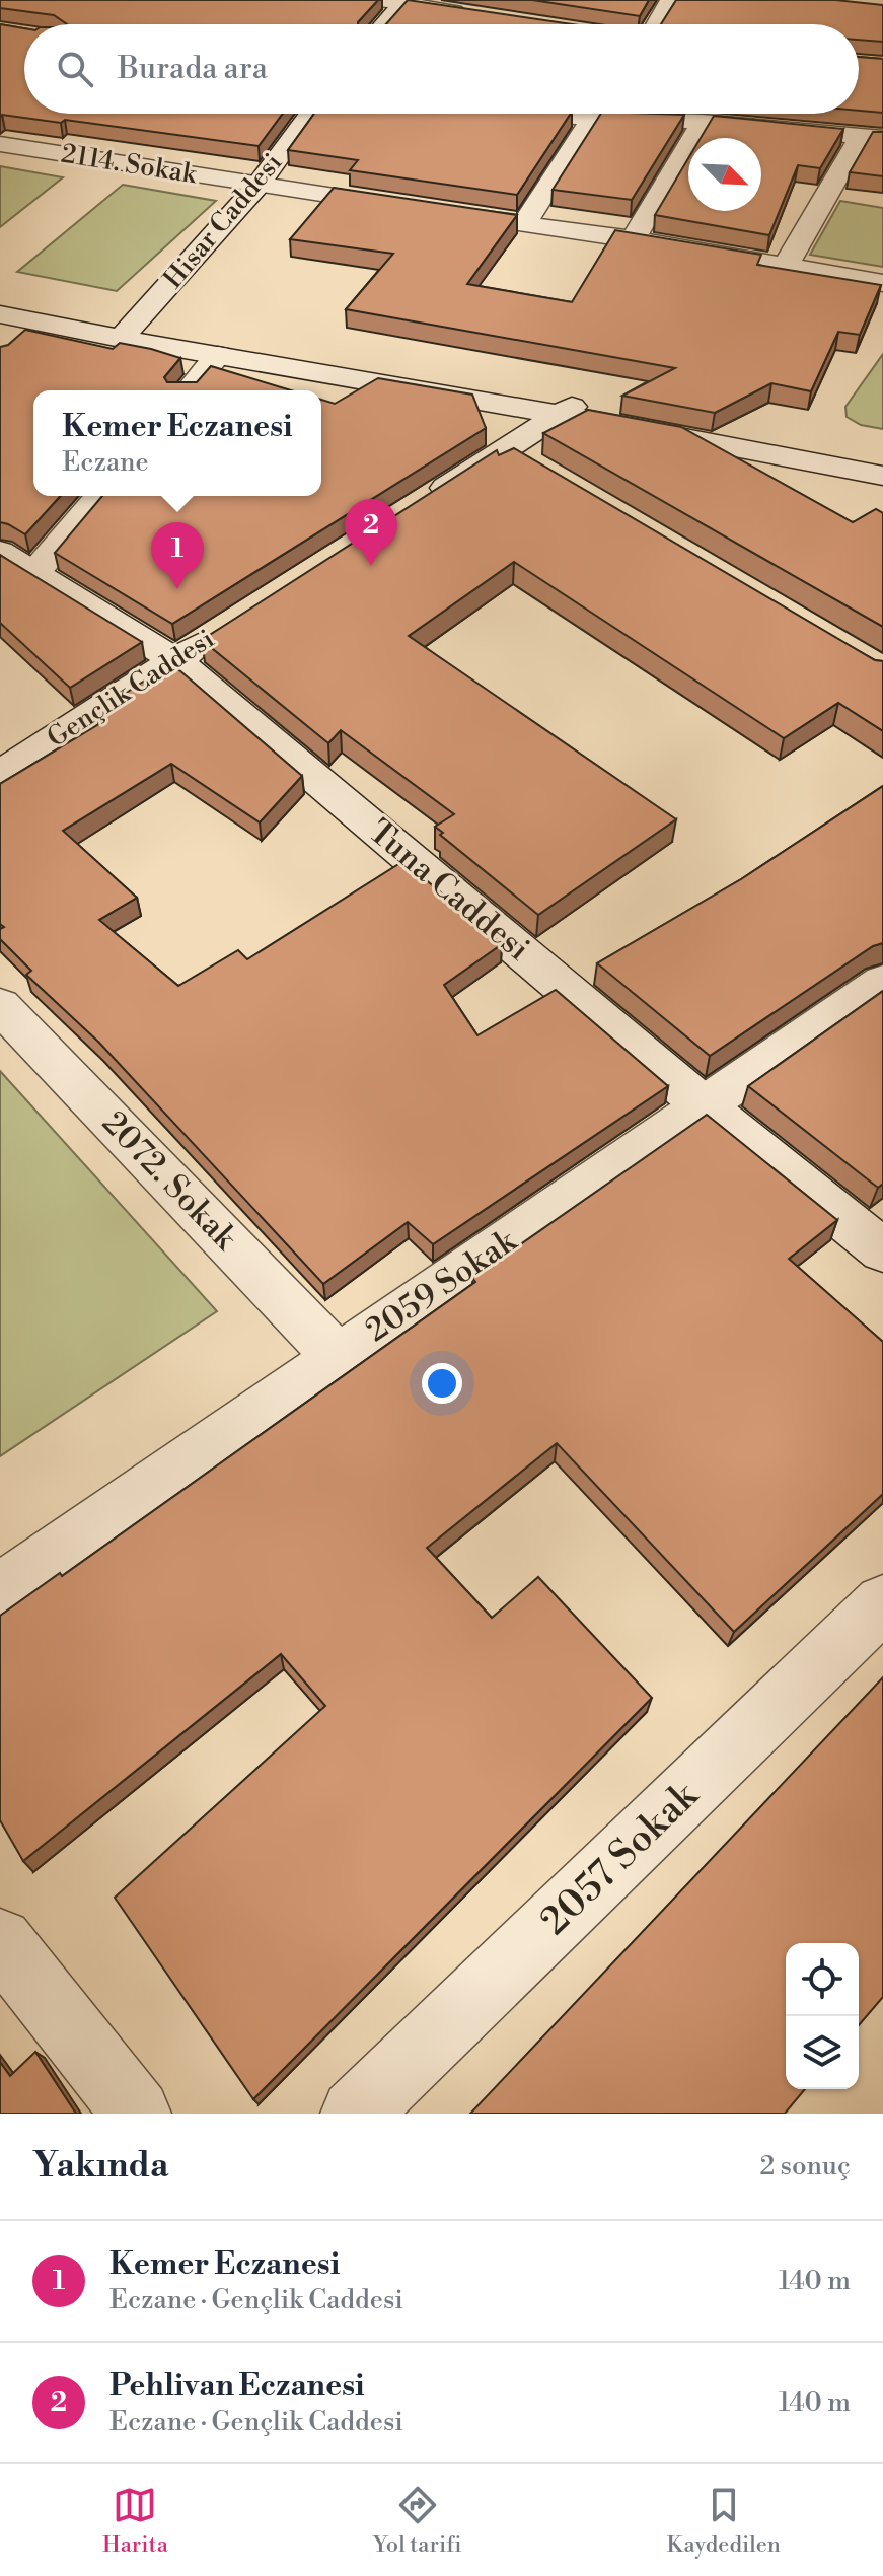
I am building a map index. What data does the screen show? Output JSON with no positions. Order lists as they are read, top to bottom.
{
  "streets": {
    "street": [
      "2114. Sokak",
      "Hisar Caddesi",
      "Gençlik Caddesi",
      "Tuna Caddesi",
      "2072. Sokak",
      "2059 Sokak",
      "2057 Sokak"
    ]
  },
  "crossings": [
    ["2114. Sokak", "Hisar Caddesi"],
    ["Gençlik Caddesi", "Tuna Caddesi"],
    ["Tuna Caddesi", "2059 Sokak"],
    ["2072. Sokak", "2059 Sokak"]
  ],
  "north": "bottom right",
  "page": {
    "search": "Burada ara",
    "popup": ["Kemer Eczanesi", "Eczane"],
    "pins": ["2", "1"],
    "heading": ["Yakında", "2 sonuç"],
    "list": [
      {
        "mark": "1",
        "name": "Kemer Eczanesi",
        "note": "Eczane · Gençlik Caddesi",
        "value": "140 m"
      },
      {
        "mark": "2",
        "name": "Pehlivan Eczanesi",
        "note": "Eczane · Gençlik Caddesi",
        "value": "140 m"
      }
    ],
    "nav": ["Harita", "Yol tarifi", "Kaydedilen"]
  }
}
